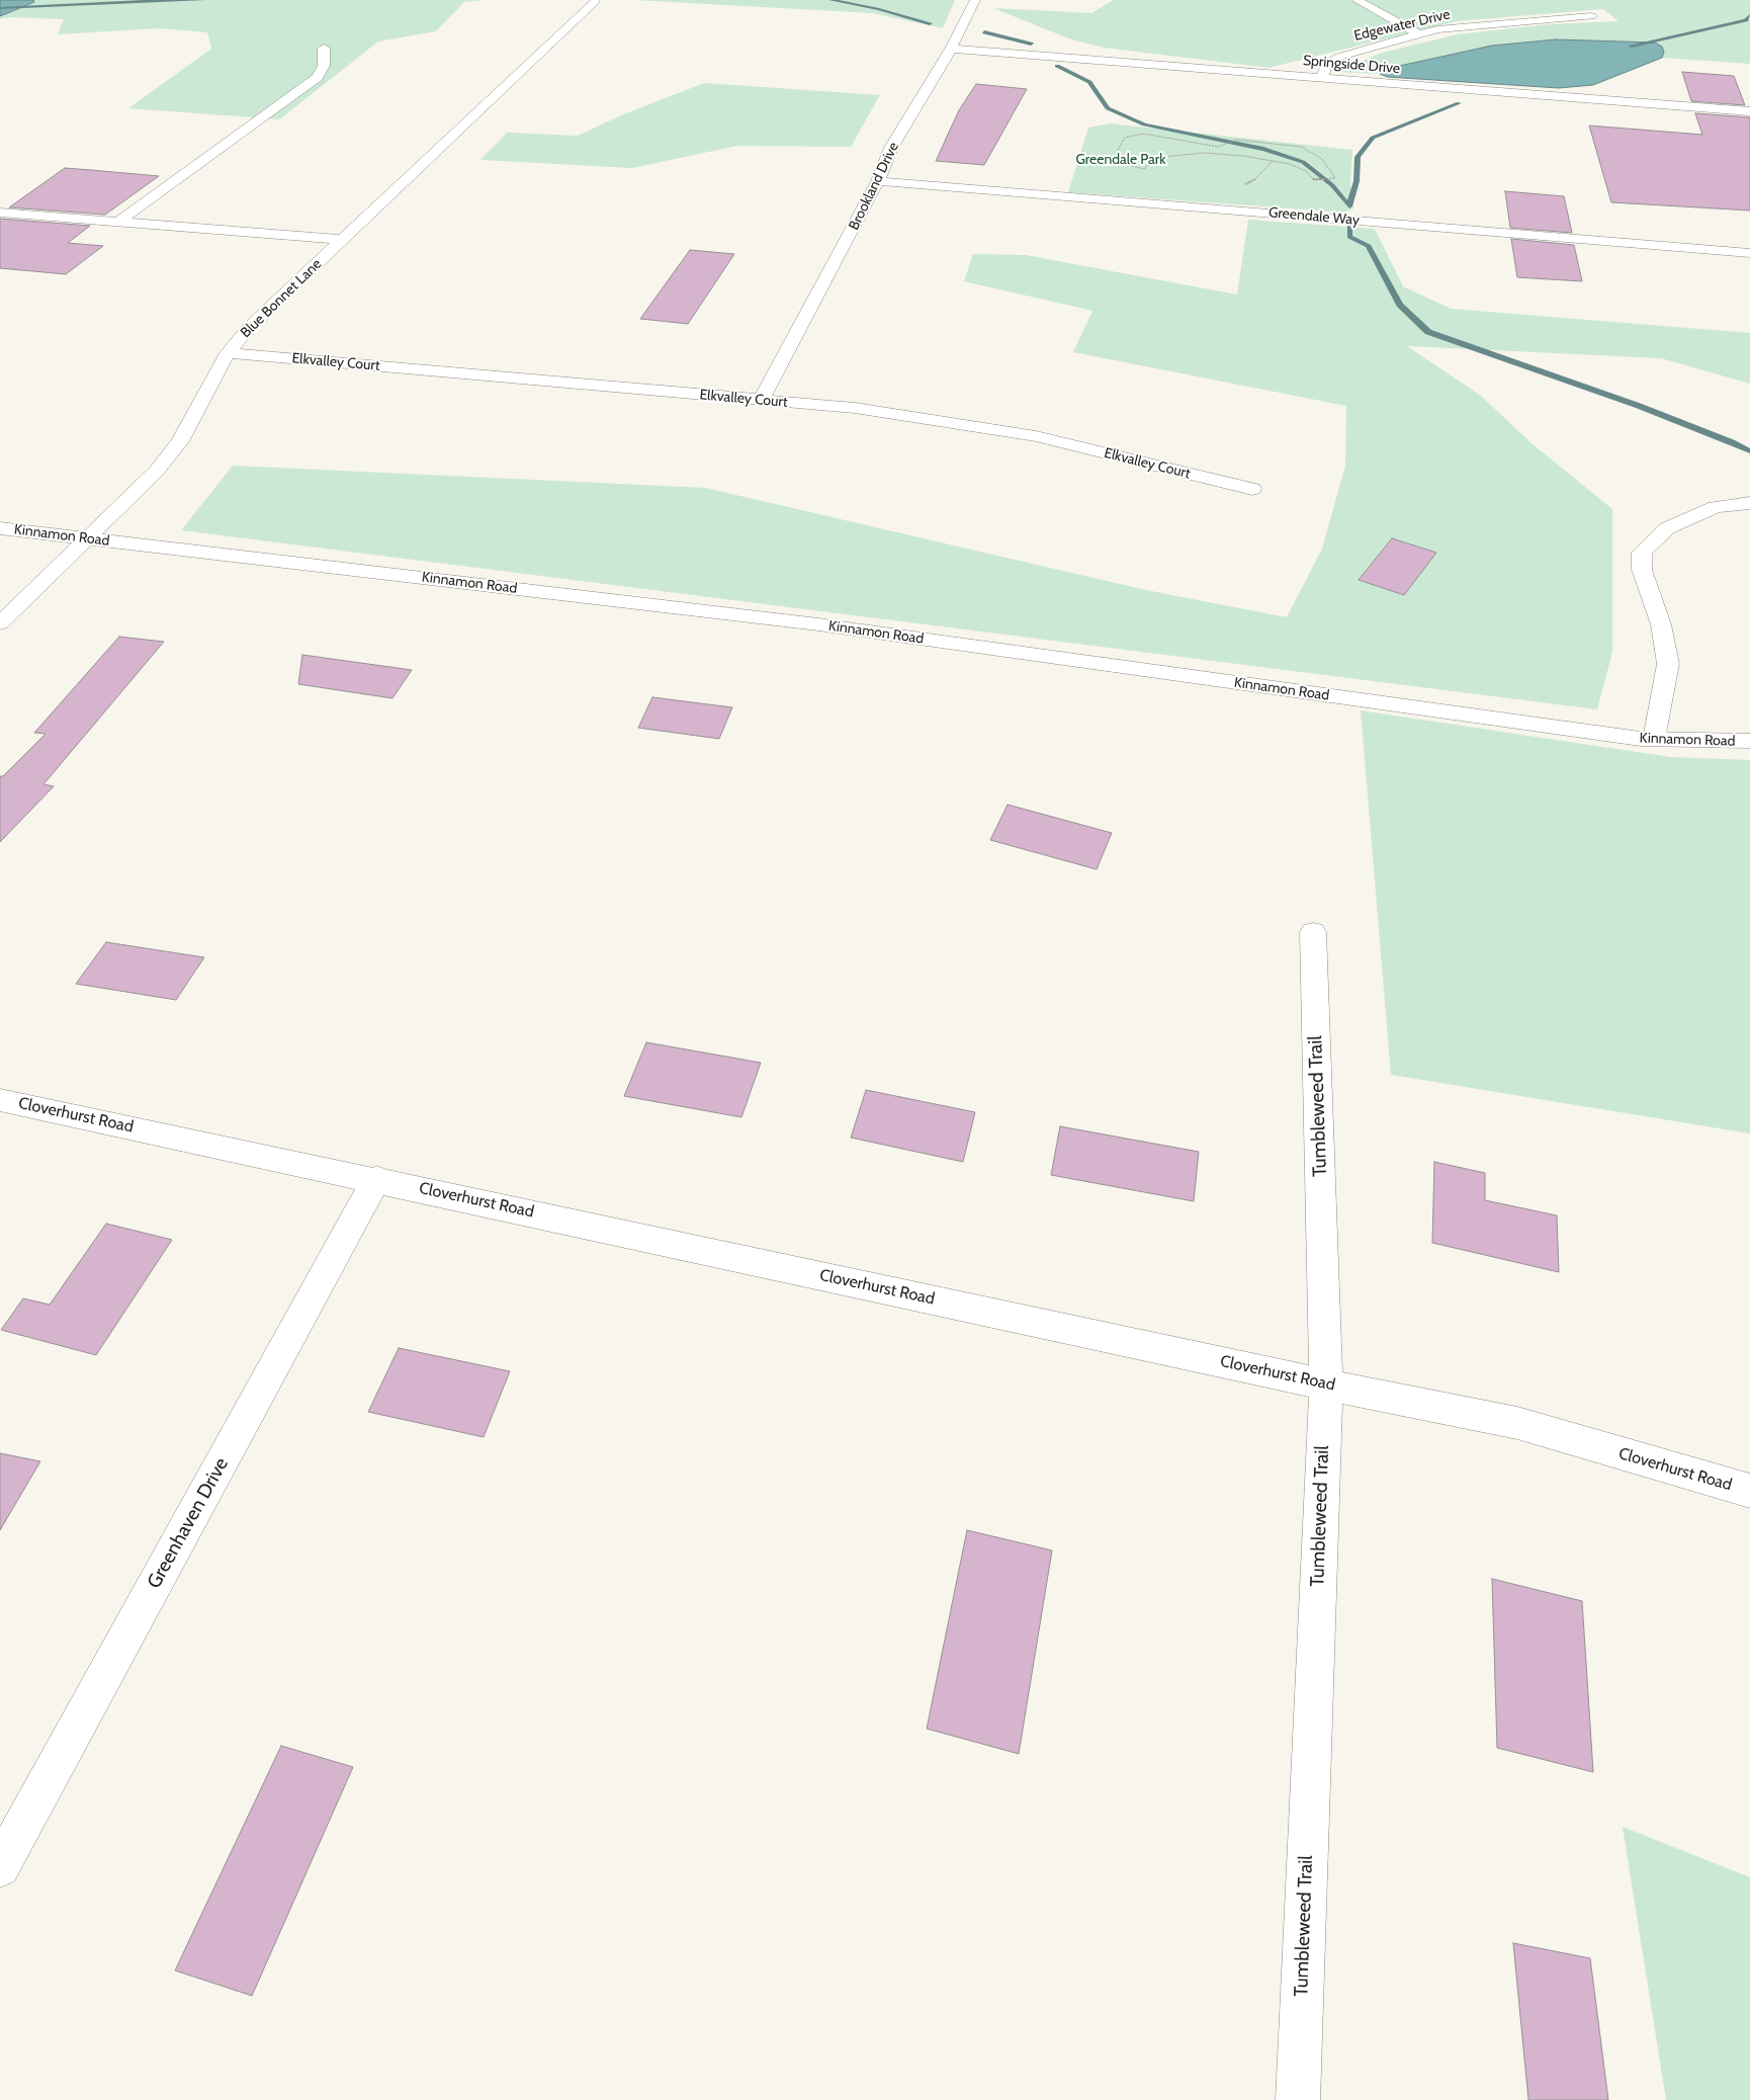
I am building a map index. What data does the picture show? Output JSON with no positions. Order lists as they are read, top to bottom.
{
  "streets": {
    "street": [
      "Edgewater Drive",
      "Springside Drive",
      "Brookland Drive",
      "Greendale Way",
      "Blue Bonnet Lane",
      "Elkvalley Court",
      "Kinnamon Road",
      "Tumbleweed Trail",
      "Cloverhurst Road",
      "Greenhaven Drive"
    ]
  },
  "crossings": [
    ["Edgewater Drive", "Springside Drive"],
    ["Springside Drive", "Brookland Drive"],
    ["Brookland Drive", "Greendale Way"],
    ["Brookland Drive", "Elkvalley Court"],
    ["Blue Bonnet Lane", "Elkvalley Court"],
    ["Blue Bonnet Lane", "Kinnamon Road"],
    ["Tumbleweed Trail", "Cloverhurst Road"],
    ["Cloverhurst Road", "Greenhaven Drive"]
  ],
  "parks": ["Greendale Park"]
}
